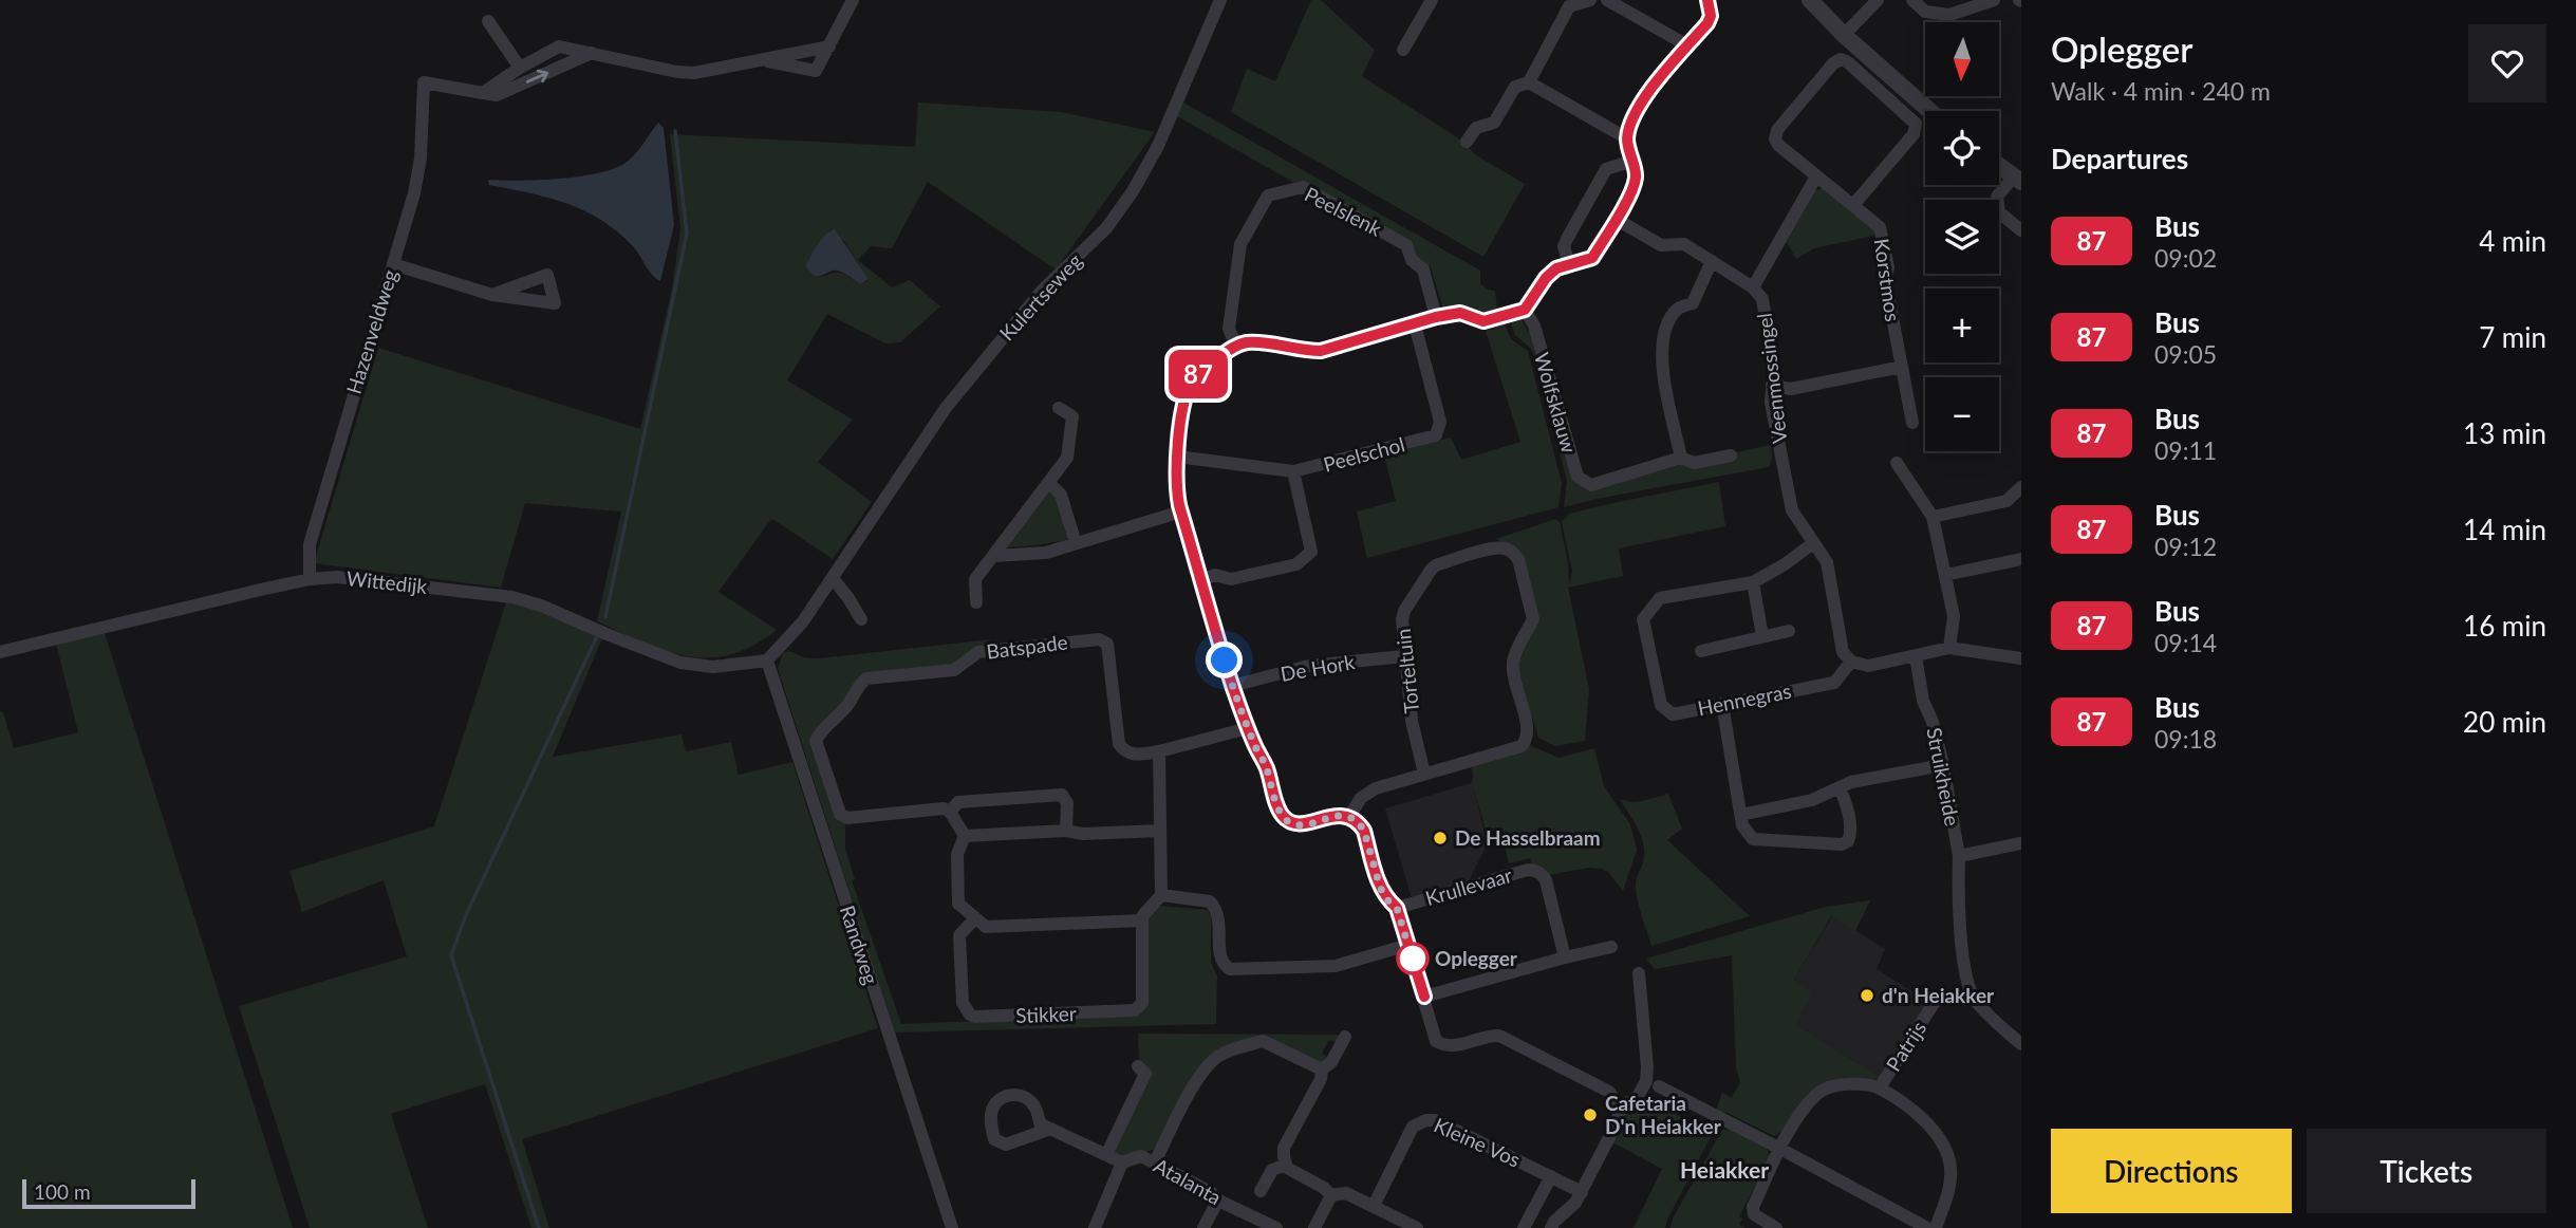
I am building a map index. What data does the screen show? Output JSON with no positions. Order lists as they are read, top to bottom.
{
  "streets": {
    "street": [
      "Peelslenk",
      "Korstmos",
      "Kulertseweg",
      "Hazenveldweg",
      "Veenmossingel",
      "Wolfsklauw",
      "Peelschol",
      "Wittedijk",
      "Batspade",
      "De Hork",
      "Torteltuin",
      "Hennegras",
      "Struikheide",
      "Krullevaar",
      "Randweg",
      "Stikker",
      "Patrijs",
      "Kleine Vos",
      "Atalanta"
    ]
  },
  "crossings": [
    ["Kulertseweg", "Wittedijk"],
    ["Kulertseweg", "Randweg"],
    ["Hazenveldweg", "Wittedijk"],
    ["Veenmossingel", "Hennegras"],
    ["Wittedijk", "Randweg"],
    ["De Hork", "Torteltuin"],
    ["Struikheide", "Patrijs"]
  ],
  "districts": ["Heiakker"],
  "places": [
    "De Hasselbraam",
    "Oplegger",
    "d'n Heiakker",
    "Cafetaria D'n Heiakker"
  ],
  "lines": ["bus line 87"],
  "scale_bar": "100 m",
  "north": "bottom",
  "page": {
    "on_map": "87",
    "heading": [
      ["Oplegger", "Walk · 4 min · 240 m"],
      "Departures"
    ],
    "map_buttons": ["+", "−"],
    "list": [
      {
        "mark": "87",
        "name": "Bus",
        "note": "09:02",
        "value": "4 min"
      },
      {
        "mark": "87",
        "name": "Bus",
        "note": "09:05",
        "value": "7 min"
      },
      {
        "mark": "87",
        "name": "Bus",
        "note": "09:11",
        "value": "13 min"
      },
      {
        "mark": "87",
        "name": "Bus",
        "note": "09:12",
        "value": "14 min"
      },
      {
        "mark": "87",
        "name": "Bus",
        "note": "09:14",
        "value": "16 min"
      },
      {
        "mark": "87",
        "name": "Bus",
        "note": "09:18",
        "value": "20 min"
      }
    ],
    "buttons": ["Directions", "Tickets"],
    "scale": "100 m"
  }
}
